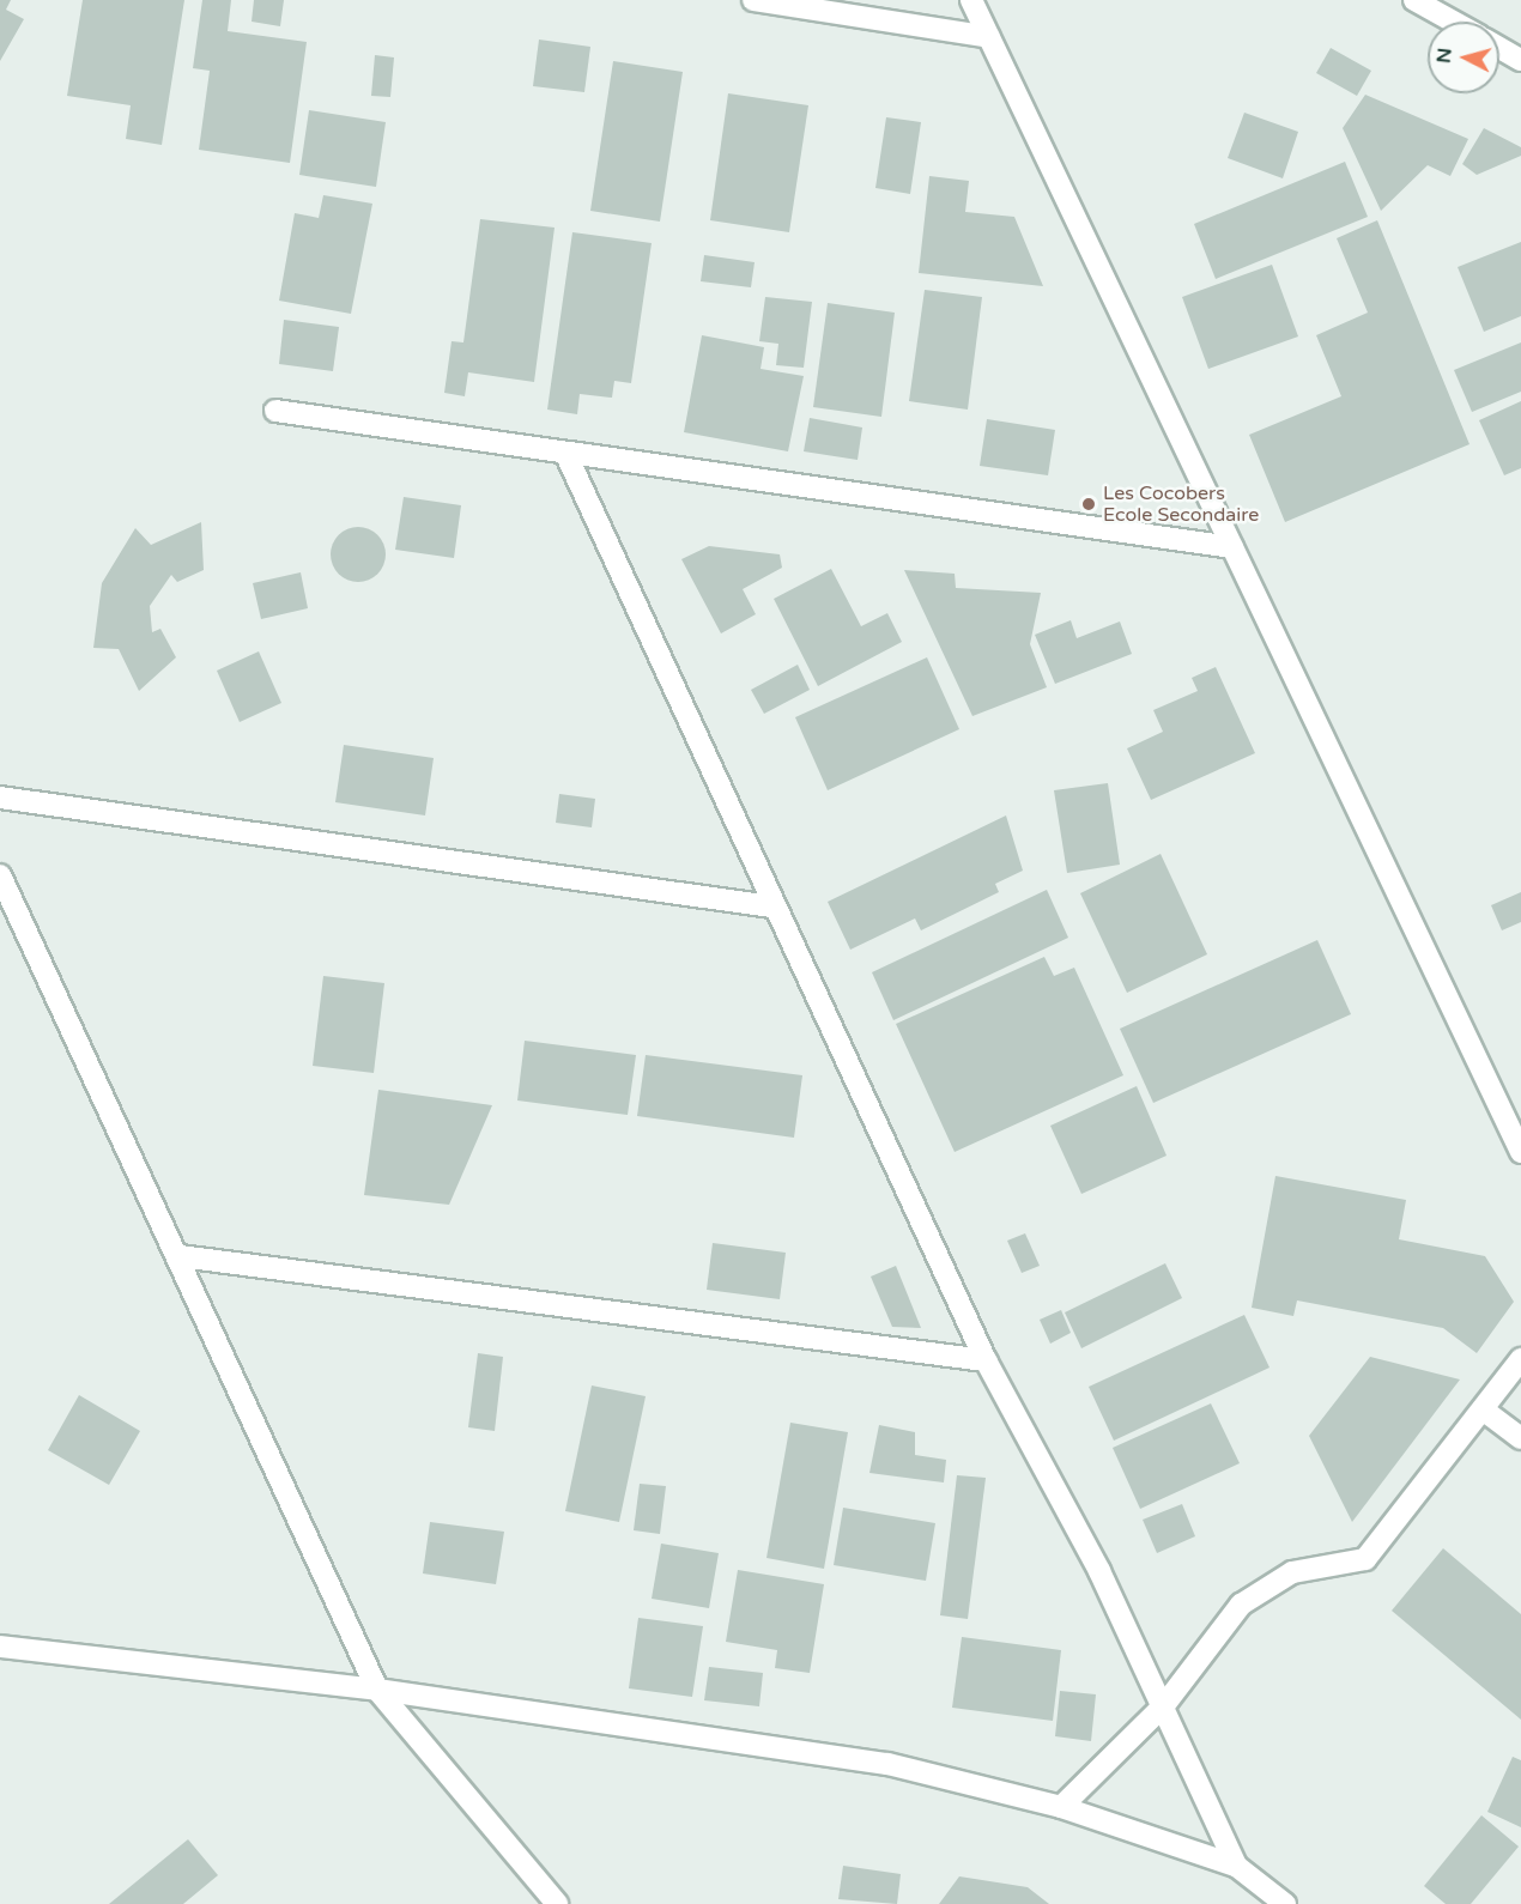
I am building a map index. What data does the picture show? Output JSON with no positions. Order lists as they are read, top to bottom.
{
  "places": ["Les Cocobers Ecole Secondaire"],
  "north": "left"
}
